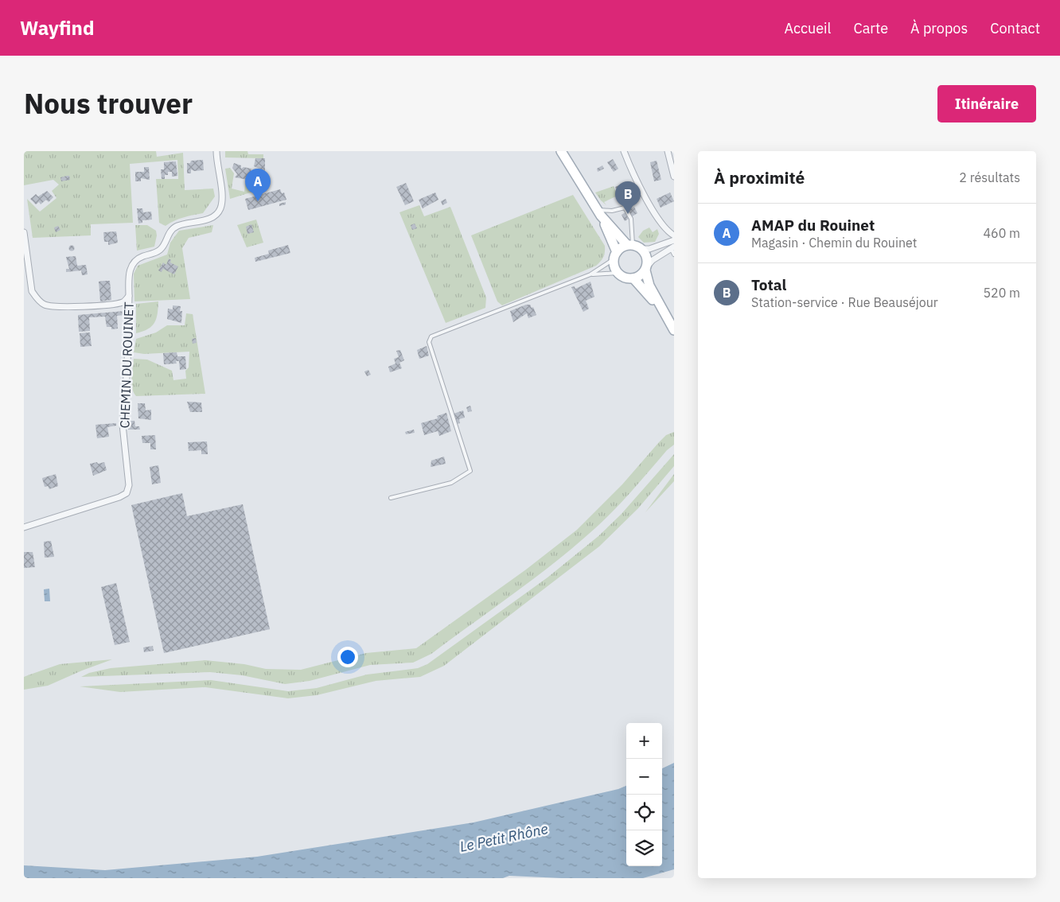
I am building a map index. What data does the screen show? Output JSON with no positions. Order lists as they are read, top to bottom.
{
  "streets": {
    "street": ["CHEMIN DU ROUINET"]
  },
  "water": ["Le Petit Rhône"],
  "page": {
    "header": "Wayfind",
    "nav": [
      "Accueil",
      "Carte",
      "À propos",
      "Contact"
    ],
    "title": "Nous trouver",
    "buttons": "Itinéraire",
    "heading": ["À proximité", "2 résultats"],
    "pins": ["A", "B"],
    "list": [
      {
        "mark": "A",
        "name": "AMAP du Rouinet",
        "note": "Magasin · Chemin du Rouinet",
        "value": "460 m"
      },
      {
        "mark": "B",
        "name": "Total",
        "note": "Station-service · Rue Beauséjour",
        "value": "520 m"
      }
    ],
    "map_buttons": ["+", "−"]
  }
}
